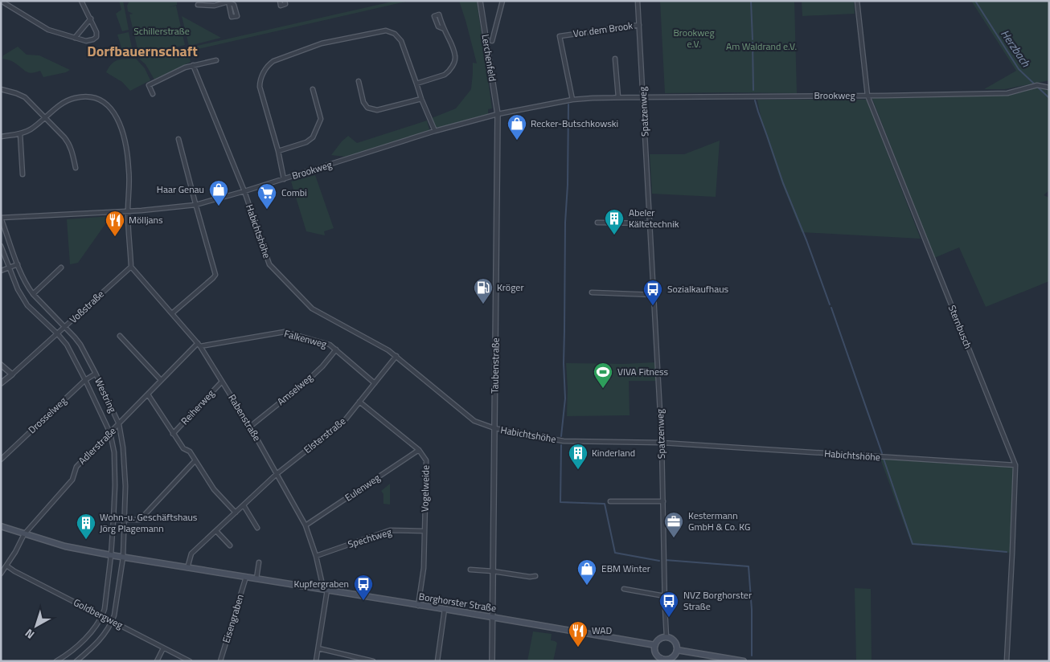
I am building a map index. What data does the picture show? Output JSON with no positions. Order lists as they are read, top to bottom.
{
  "streets": {
    "main road": ["Borghorster Straße"],
    "street": [
      "Vor dem Brook",
      "Lerchenfeld",
      "Brookweg",
      "Spatzenweg",
      "Habichtshöhe",
      "Voßstraße",
      "Sternbusch",
      "Falkenweg",
      "Taubenstraße",
      "Amselweg",
      "Westring",
      "Reiherweg",
      "Drosselweg",
      "Rabenstraße",
      "Elsterstraße",
      "Adlerstraße",
      "Eulenweg",
      "Vogelweide",
      "Spechtweg",
      "Goldbergweg",
      "Eisengraben"
    ]
  },
  "crossings": [
    ["Vor dem Brook", "Brookweg"],
    ["Vor dem Brook", "Spatzenweg"],
    ["Lerchenfeld", "Brookweg"],
    ["Lerchenfeld", "Taubenstraße"],
    ["Brookweg", "Spatzenweg"],
    ["Brookweg", "Habichtshöhe"],
    ["Brookweg", "Sternbusch"],
    ["Brookweg", "Taubenstraße"],
    ["Brookweg", "Westring"],
    ["Spatzenweg", "Habichtshöhe"],
    ["Spatzenweg", "Borghorster Straße"],
    ["Habichtshöhe", "Sternbusch"],
    ["Habichtshöhe", "Taubenstraße"],
    ["Habichtshöhe", "Elsterstraße"],
    ["Voßstraße", "Westring"],
    ["Voßstraße", "Rabenstraße"],
    ["Falkenweg", "Amselweg"],
    ["Falkenweg", "Rabenstraße"],
    ["Falkenweg", "Elsterstraße"],
    ["Falkenweg", "Adlerstraße"],
    ["Taubenstraße", "Borghorster Straße"],
    ["Amselweg", "Rabenstraße"],
    ["Westring", "Drosselweg"],
    ["Westring", "Adlerstraße"],
    ["Westring", "Borghorster Straße"],
    ["Westring", "Goldbergweg"],
    ["Reiherweg", "Rabenstraße"],
    ["Rabenstraße", "Elsterstraße"],
    ["Rabenstraße", "Adlerstraße"],
    ["Rabenstraße", "Eulenweg"],
    ["Rabenstraße", "Spechtweg"],
    ["Rabenstraße", "Borghorster Straße"],
    ["Elsterstraße", "Vogelweide"],
    ["Elsterstraße", "Borghorster Straße"],
    ["Adlerstraße", "Borghorster Straße"],
    ["Adlerstraße", "Goldbergweg"],
    ["Eulenweg", "Vogelweide"],
    ["Vogelweide", "Spechtweg"],
    ["Vogelweide", "Borghorster Straße"],
    ["Borghorster Straße", "Eisengraben"]
  ],
  "districts": ["Dorfbauernschaft"],
  "water": ["Herzbach"],
  "parks": ["Schillerstraße", "Brookweg e.V.", "Am Waldrand e.V."],
  "places": {
    "shop": ["Recker-Butschkowski", "Haar Genau", "EBM Winter"],
    "supermarket": ["Combi"],
    "building": ["Abeler Kältetechnik", "Kinderland", "Wohn-u. Geschäftshaus Jörg Plagemann"],
    "restaurant": ["Mölljans", "WAD"],
    "fuel station": ["Kröger"],
    "bus stop": ["Sozialkaufhaus", "Kupfergraben", "NVZ Borghorster Straße"],
    "sports": ["VIVA Fitness"],
    "office": ["Kestermann GmbH & Co. KG"]
  },
  "north": "bottom left"
}
